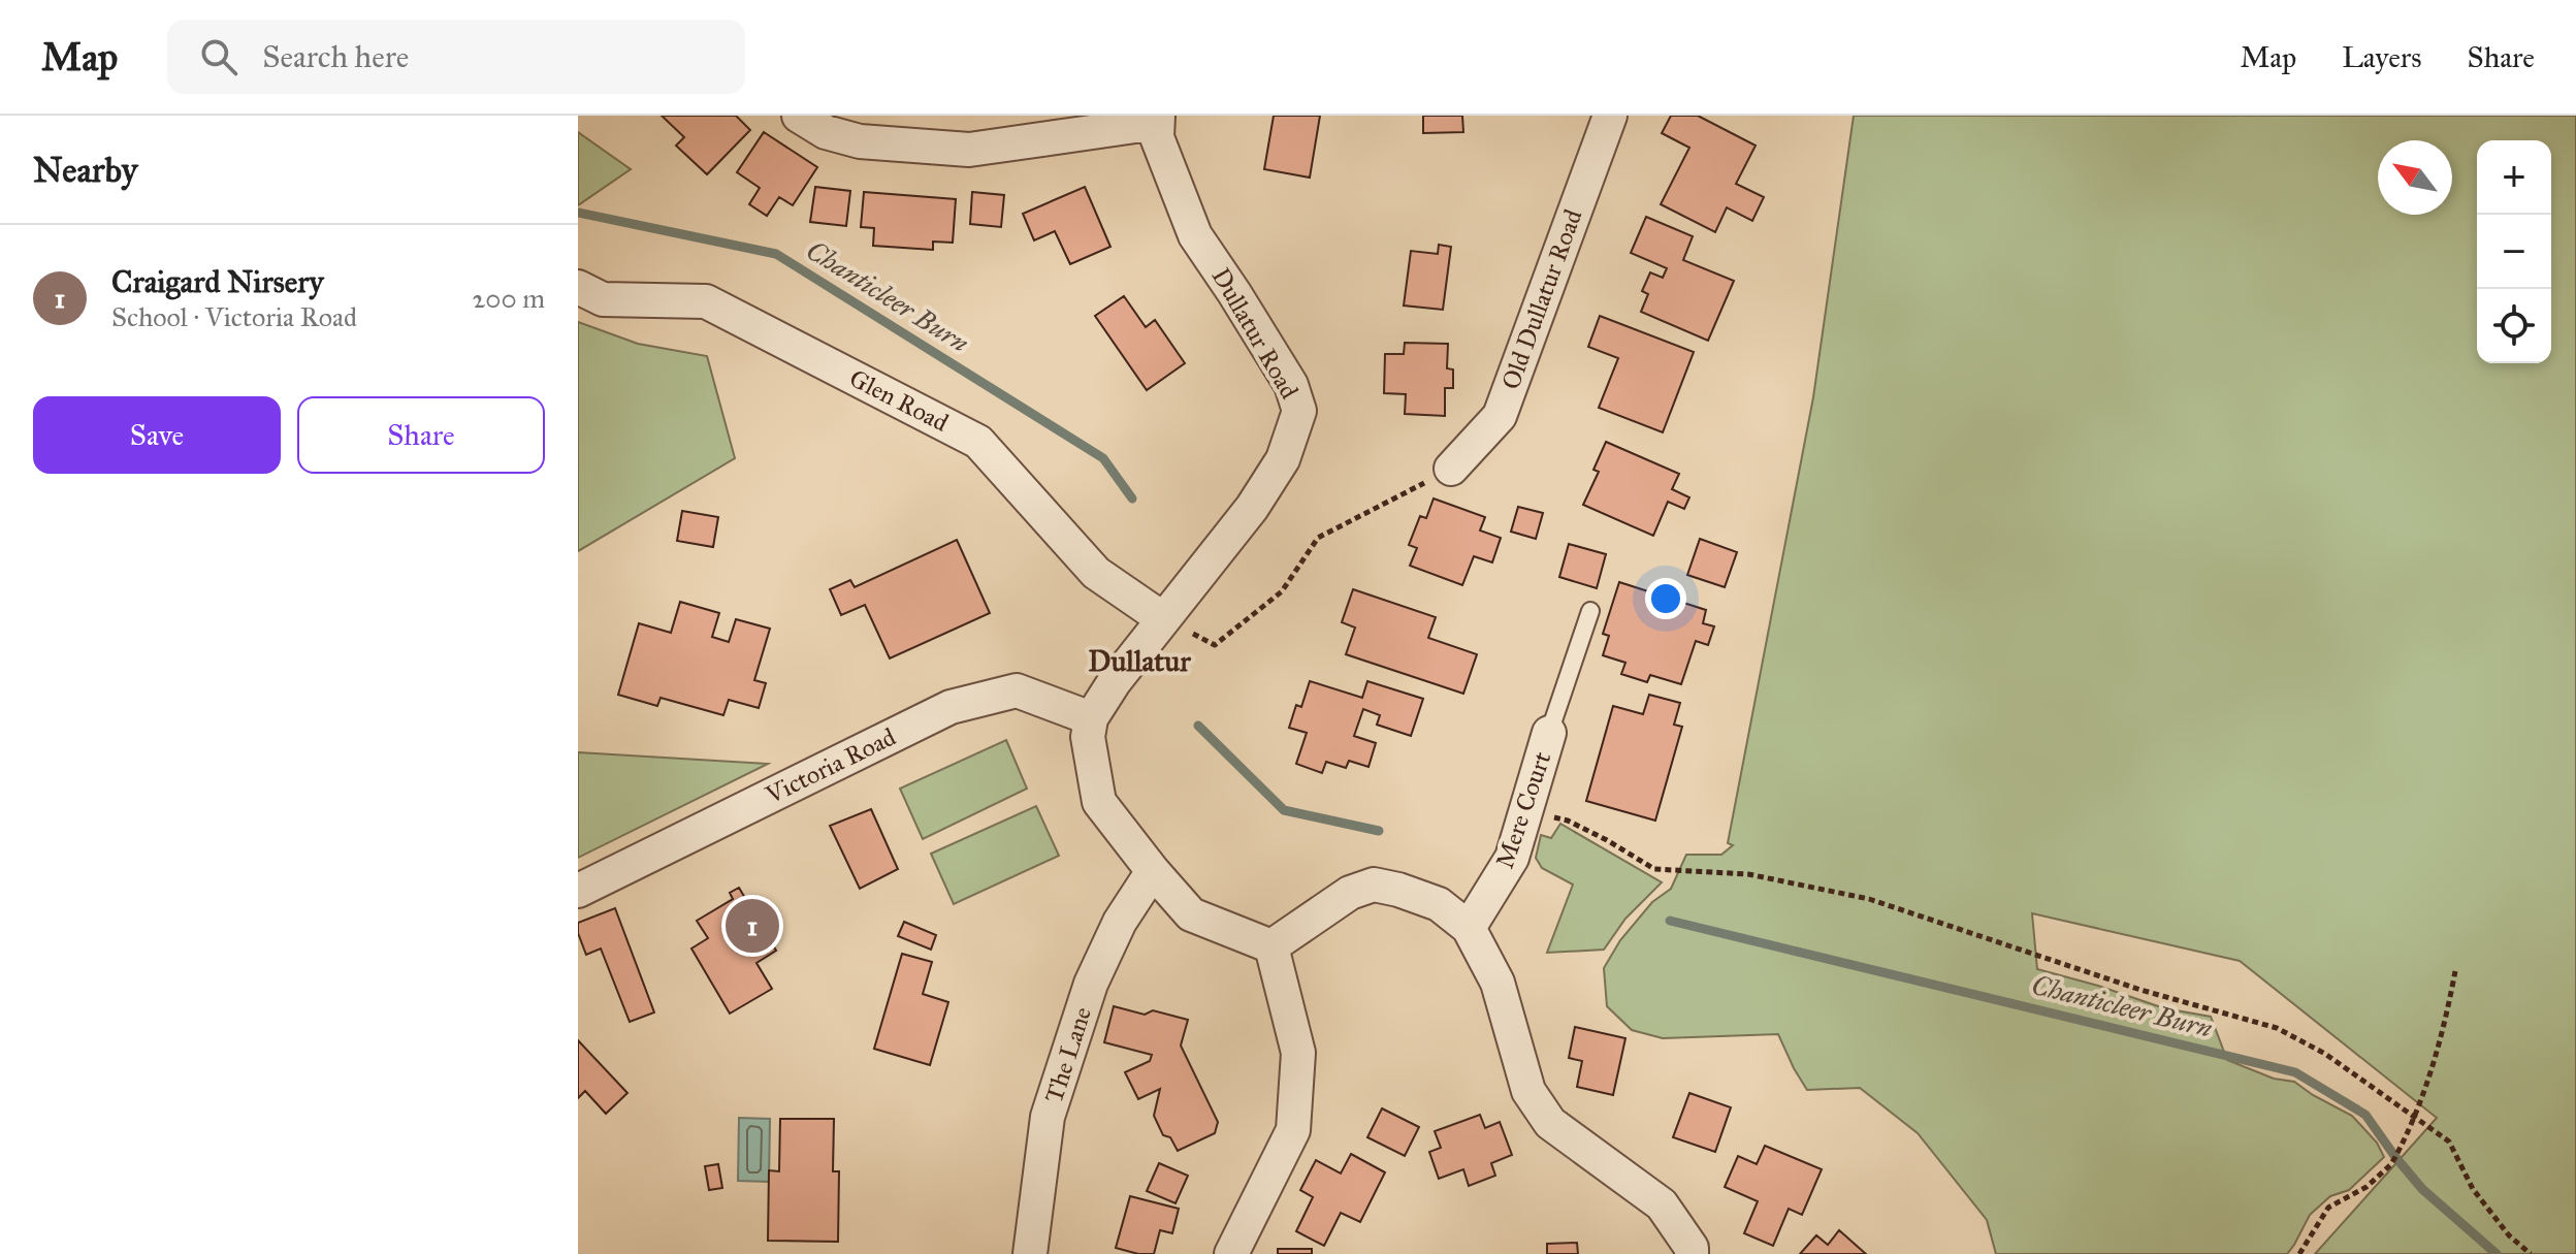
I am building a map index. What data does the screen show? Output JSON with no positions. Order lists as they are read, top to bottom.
{
  "streets": {
    "street": [
      "Old Dullatur Road",
      "Dullatur Road",
      "Glen Road",
      "Victoria Road",
      "Mere Court",
      "The Lane"
    ]
  },
  "crossings": [
    ["Dullatur Road", "Glen Road"],
    ["Dullatur Road", "Victoria Road"]
  ],
  "districts": ["Dullatur"],
  "water": ["Chanticleer Burn"],
  "north": "top left",
  "page": {
    "header": "Map",
    "search": "Search here",
    "nav": ["Map", "Layers", "Share"],
    "heading": "Nearby",
    "map_buttons": ["+", "−"],
    "list": [
      {
        "mark": "1",
        "name": "Craigard Nirsery",
        "note": "School · Victoria Road",
        "value": "200 m"
      }
    ],
    "buttons": ["Save", "Share"],
    "pins": "1"
  }
}
